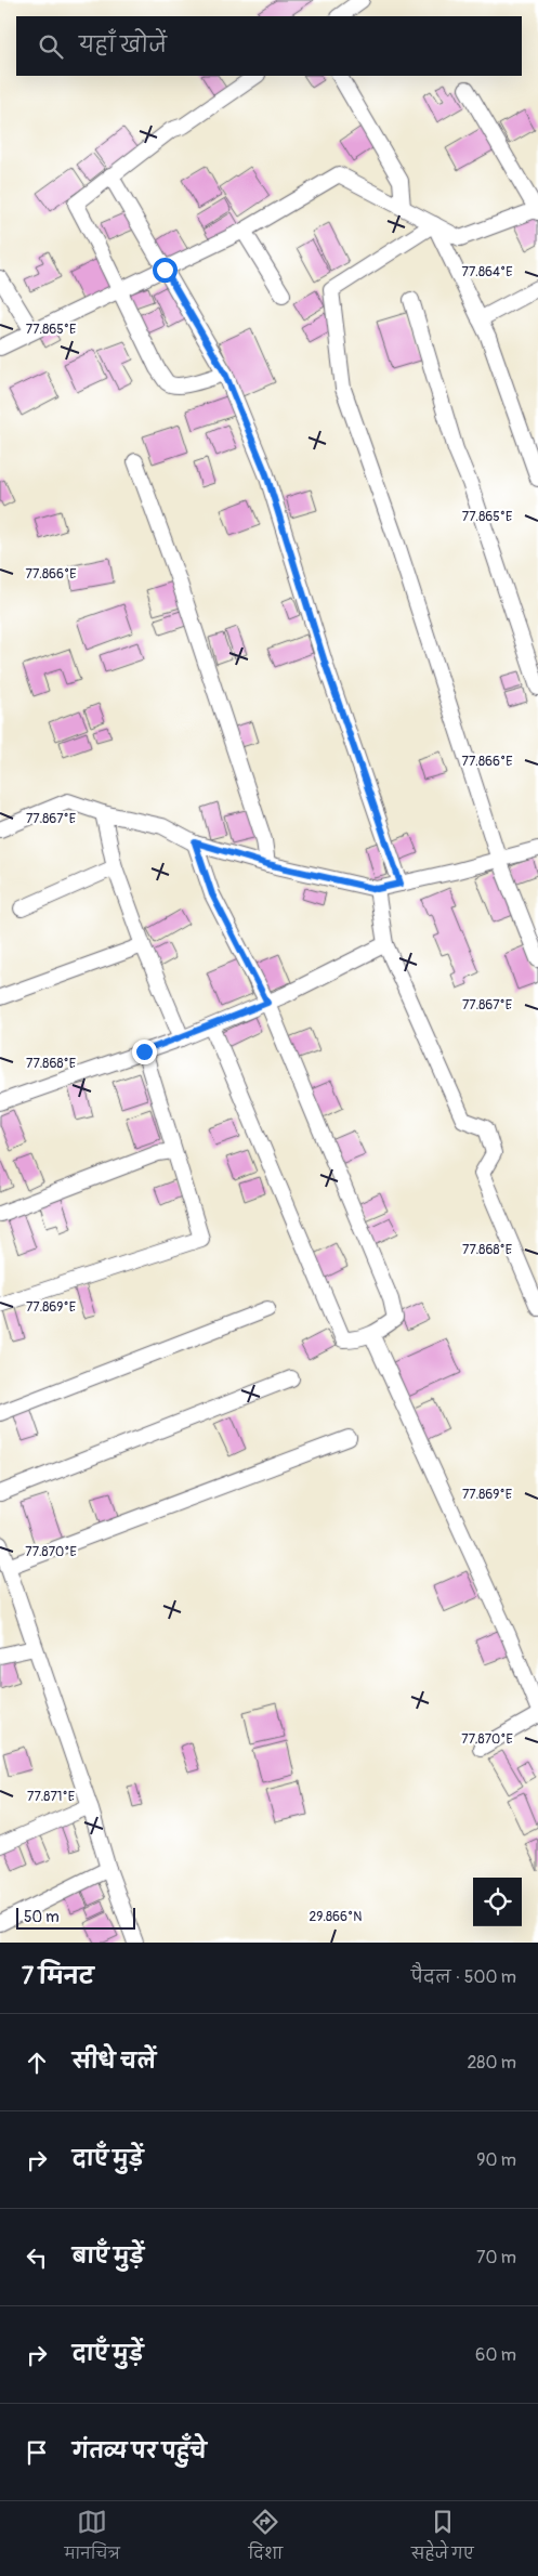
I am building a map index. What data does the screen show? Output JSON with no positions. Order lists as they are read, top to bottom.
{
  "scale_bar": "50 m",
  "page": {
    "search": "यहाँ खोजें",
    "scale": "50 m",
    "heading": ["7 मिनट", "पैदल · 500 m"],
    "list": [
      ["सीधे चलें", "280 m"],
      ["दाएँ मुड़ें", "90 m"],
      ["बाएँ मुड़ें", "70 m"],
      ["दाएँ मुड़ें", "60 m"],
      "गंतव्य पर पहुँचे"
    ],
    "nav": ["मानचित्र", "दिशा", "सहेजे गए"]
  },
  "coordinates": [
    "77.864°E",
    "77.865°E",
    "77.866°E",
    "77.867°E",
    "77.868°E",
    "77.869°E",
    "77.870°E",
    "77.871°E",
    "29.866°N"
  ]
}
